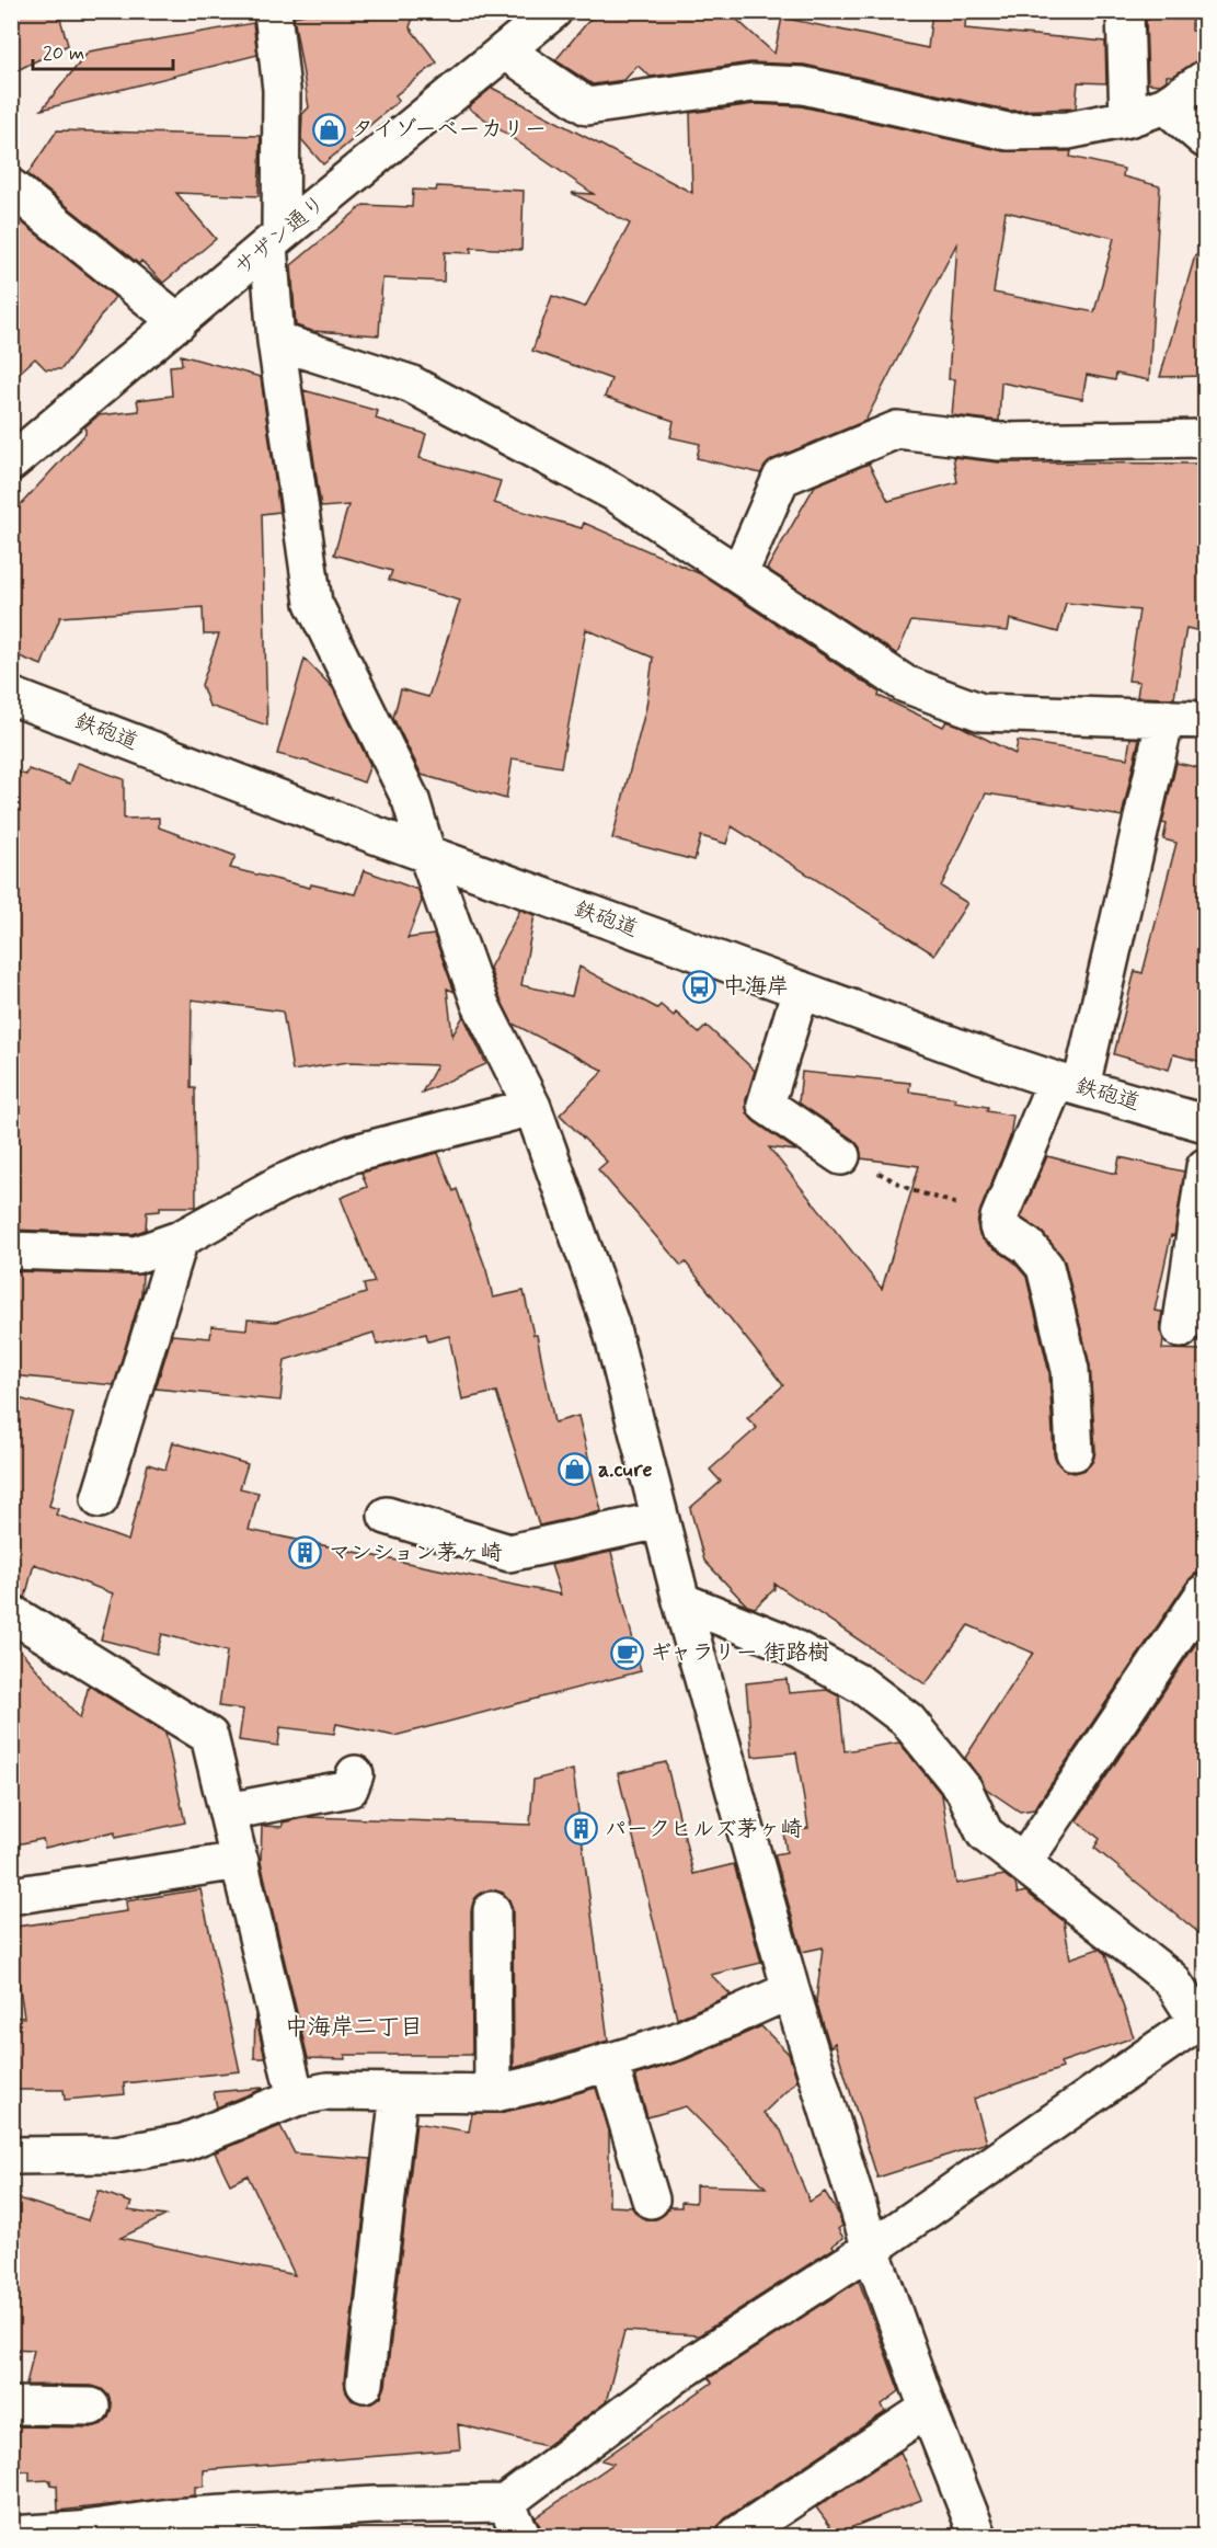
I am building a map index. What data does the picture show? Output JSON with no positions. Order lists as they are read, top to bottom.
{
  "streets": {
    "street": ["サザン通り", "鉄砲道"]
  },
  "districts": ["中海岸二丁目"],
  "places": {
    "shop": ["タイゾーベーカリー", "a.cure"],
    "bus stop": ["中海岸"],
    "building": ["マンション茅ヶ崎", "パークヒルズ茅ヶ崎"],
    "cafe": ["ギャラリー 街路樹"]
  },
  "scale_bar": "20 m"
}
